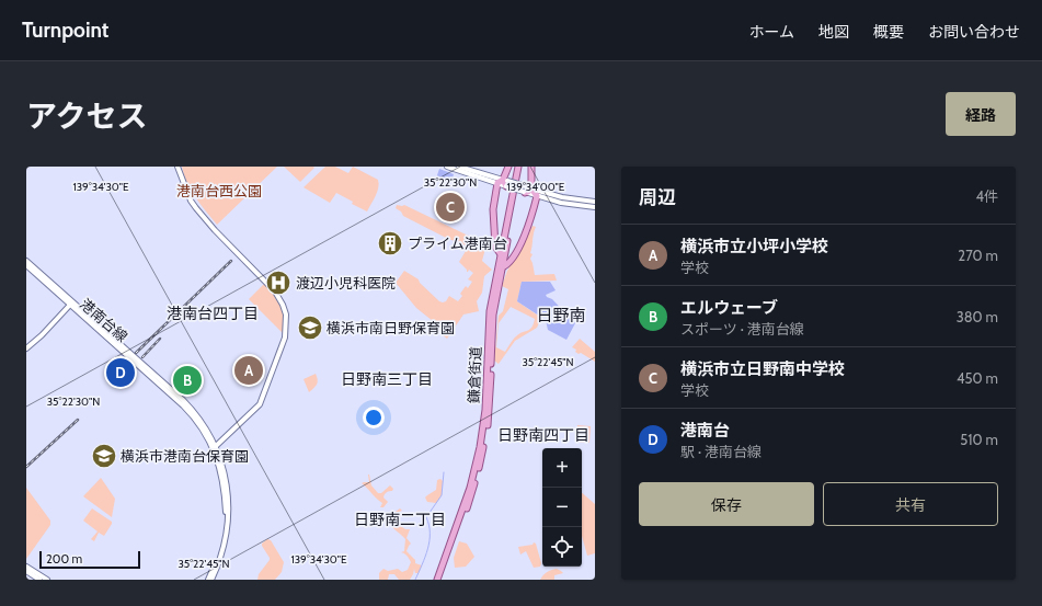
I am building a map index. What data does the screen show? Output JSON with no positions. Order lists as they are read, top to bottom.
{
  "streets": {
    "main road": ["鎌倉街道"],
    "street": ["港南台線"]
  },
  "districts": [
    "港南台四丁目",
    "日野南",
    "日野南三丁目",
    "日野南四丁目",
    "日野南二丁目"
  ],
  "parks": ["港南台西公園"],
  "places": {
    "building": ["プライム港南台"],
    "hospital": ["渡辺小児科医院"],
    "school or university": ["横浜市南日野保育園", "横浜市港南台保育園"]
  },
  "scale_bar": "200 m",
  "page": {
    "header": "Turnpoint",
    "nav": [
      "ホーム",
      "地図",
      "概要",
      "お問い合わせ"
    ],
    "title": "アクセス",
    "buttons": [
      "経路",
      ["保存", "共有"]
    ],
    "heading": ["周辺", "4件"],
    "pins": [
      "C",
      "A",
      "D",
      "B"
    ],
    "list": [
      {
        "mark": "A",
        "name": "横浜市立小坪小学校",
        "note": "学校",
        "value": "270 m"
      },
      {
        "mark": "B",
        "name": "エルウェーブ",
        "note": "スポーツ · 港南台線",
        "value": "380 m"
      },
      {
        "mark": "C",
        "name": "横浜市立日野南中学校",
        "note": "学校",
        "value": "450 m"
      },
      {
        "mark": "D",
        "name": "港南台",
        "note": "駅 · 港南台線",
        "value": "510 m"
      }
    ],
    "map_buttons": ["+", "−"],
    "scale": "200 m"
  },
  "coordinates": [
    "35°22'30\"N",
    "139°34'30\"E",
    "139°34'00\"E",
    "35°22'45\"N"
  ]
}
